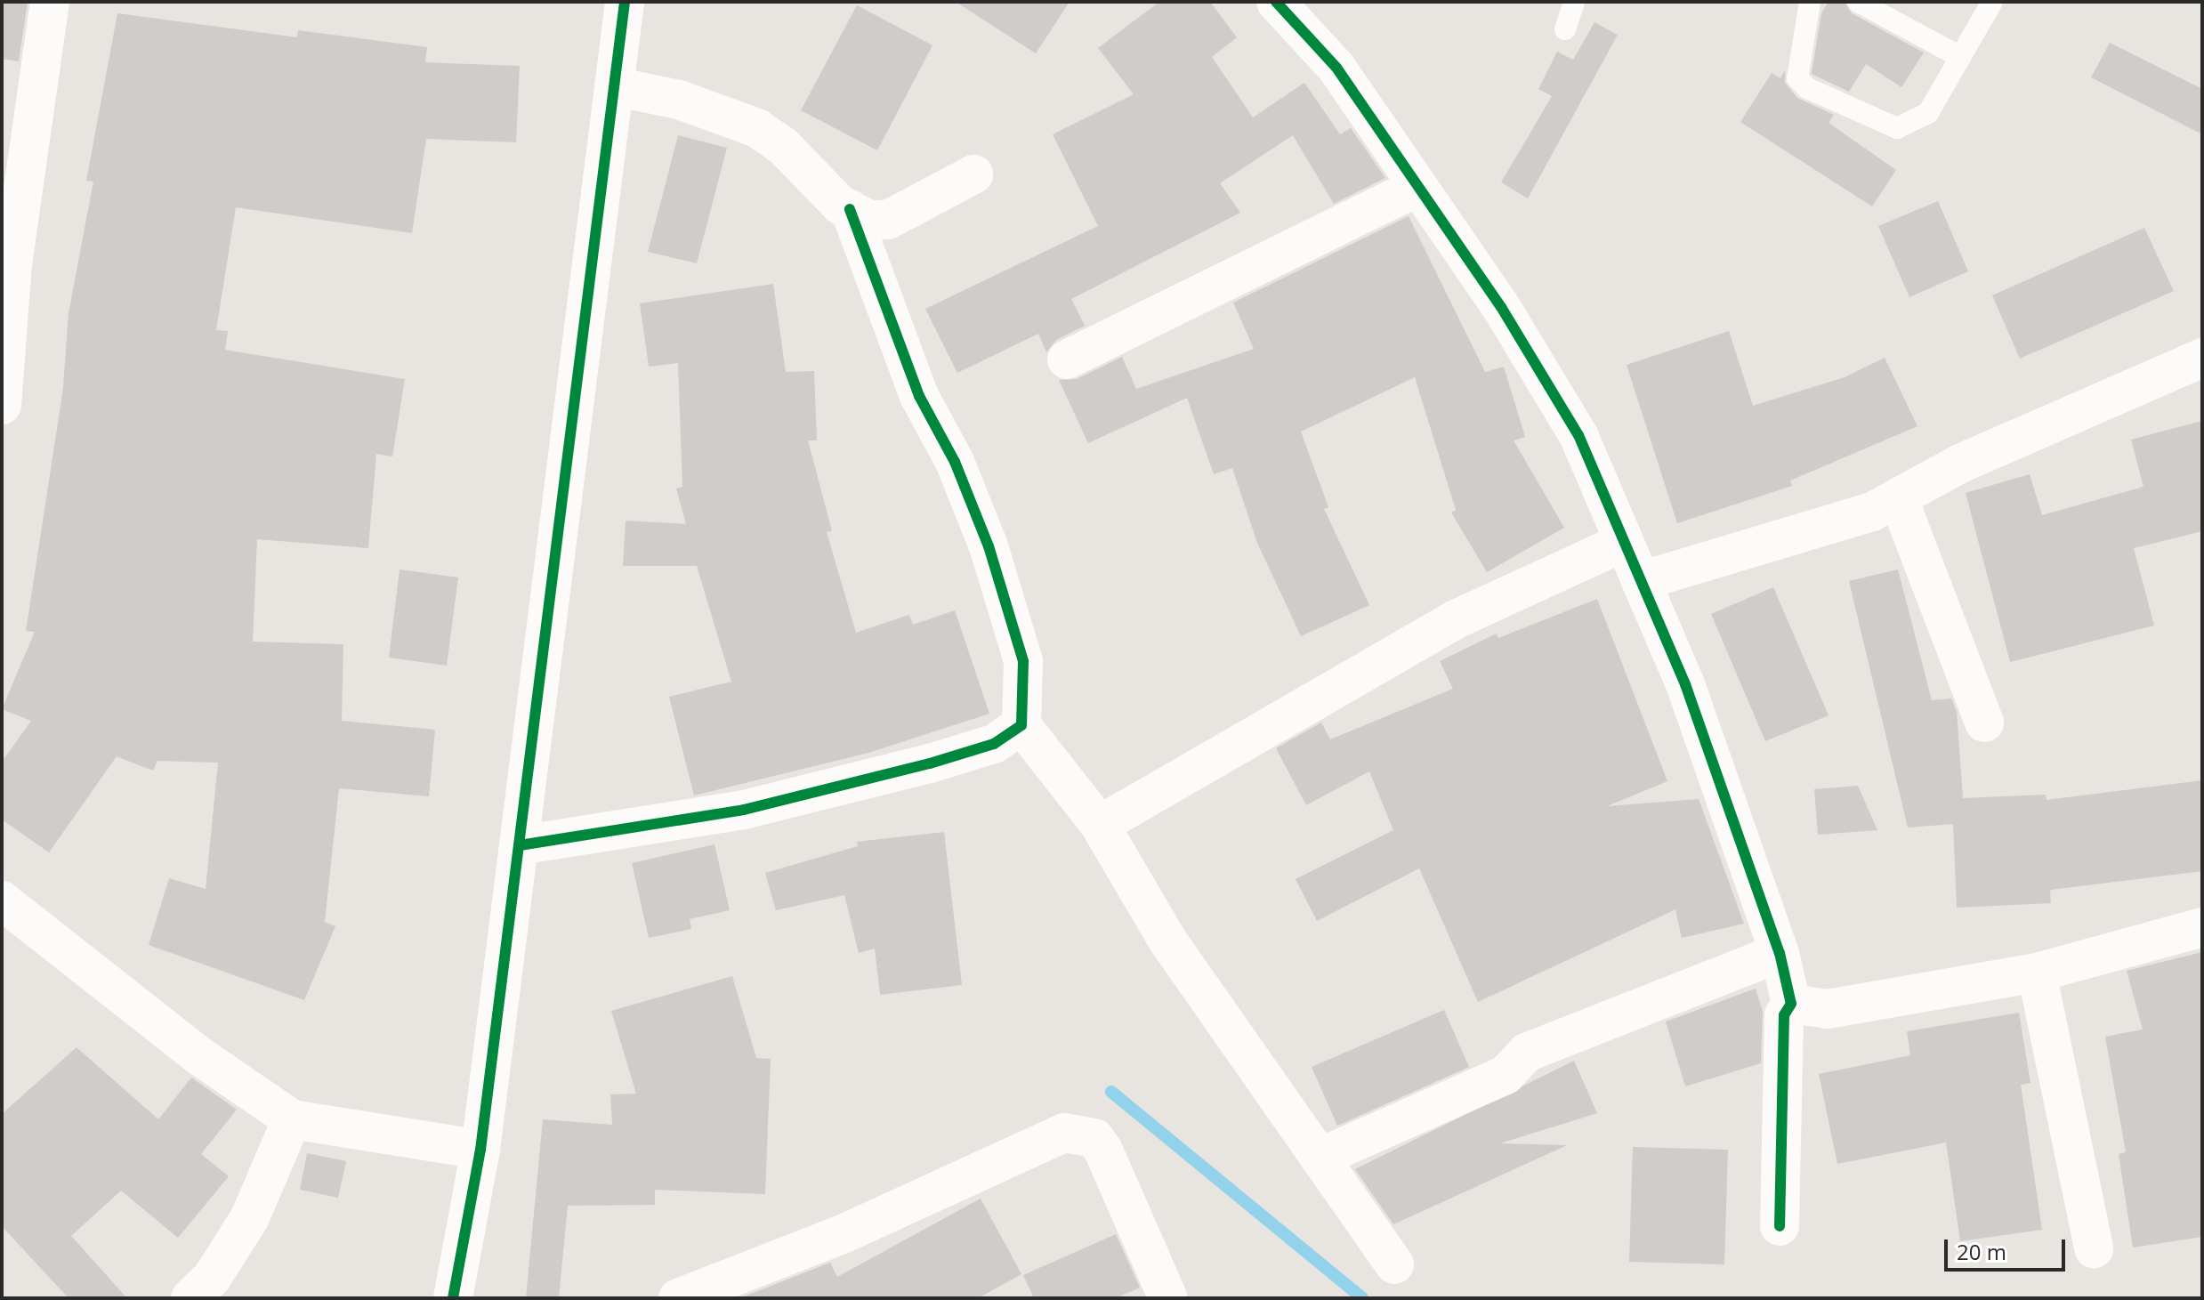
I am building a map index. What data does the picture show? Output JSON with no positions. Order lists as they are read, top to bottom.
{
  "scale_bar": "20 m"
}
